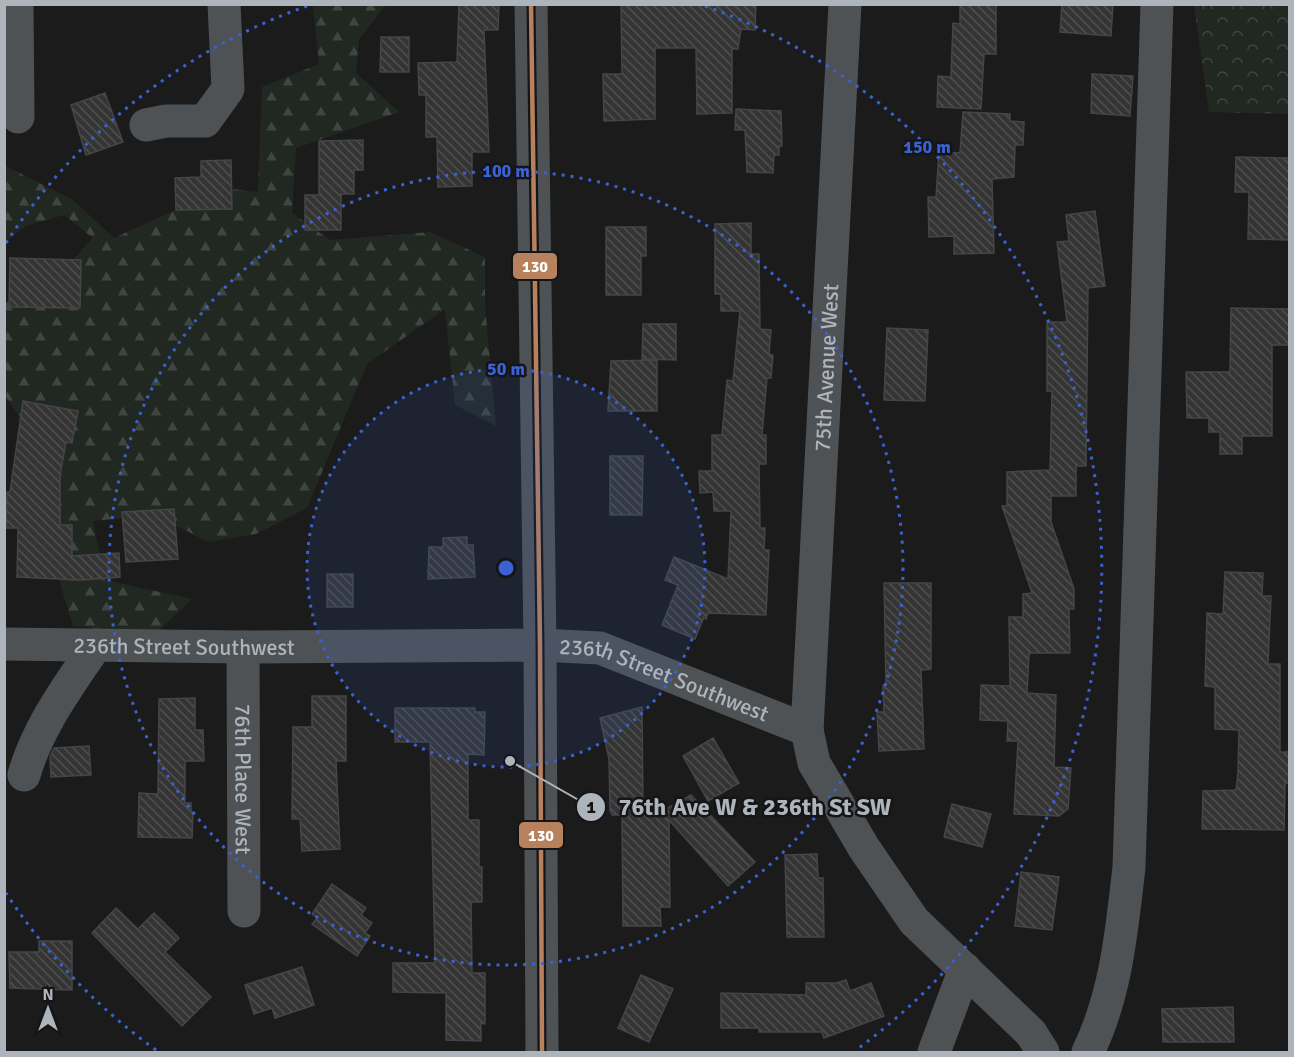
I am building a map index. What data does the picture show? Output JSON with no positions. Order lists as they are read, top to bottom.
{
  "streets": {
    "street": ["75th Avenue West", "236th Street Southwest", "76th Place West"]
  },
  "crossings": [
    ["75th Avenue West", "236th Street Southwest"],
    ["236th Street Southwest", "76th Place West"]
  ],
  "places": ["76th Ave W & 236th St SW"],
  "lines": ["transit line 130"],
  "north": "top",
  "rings": ["150 m", "100 m", "50 m"]
}
